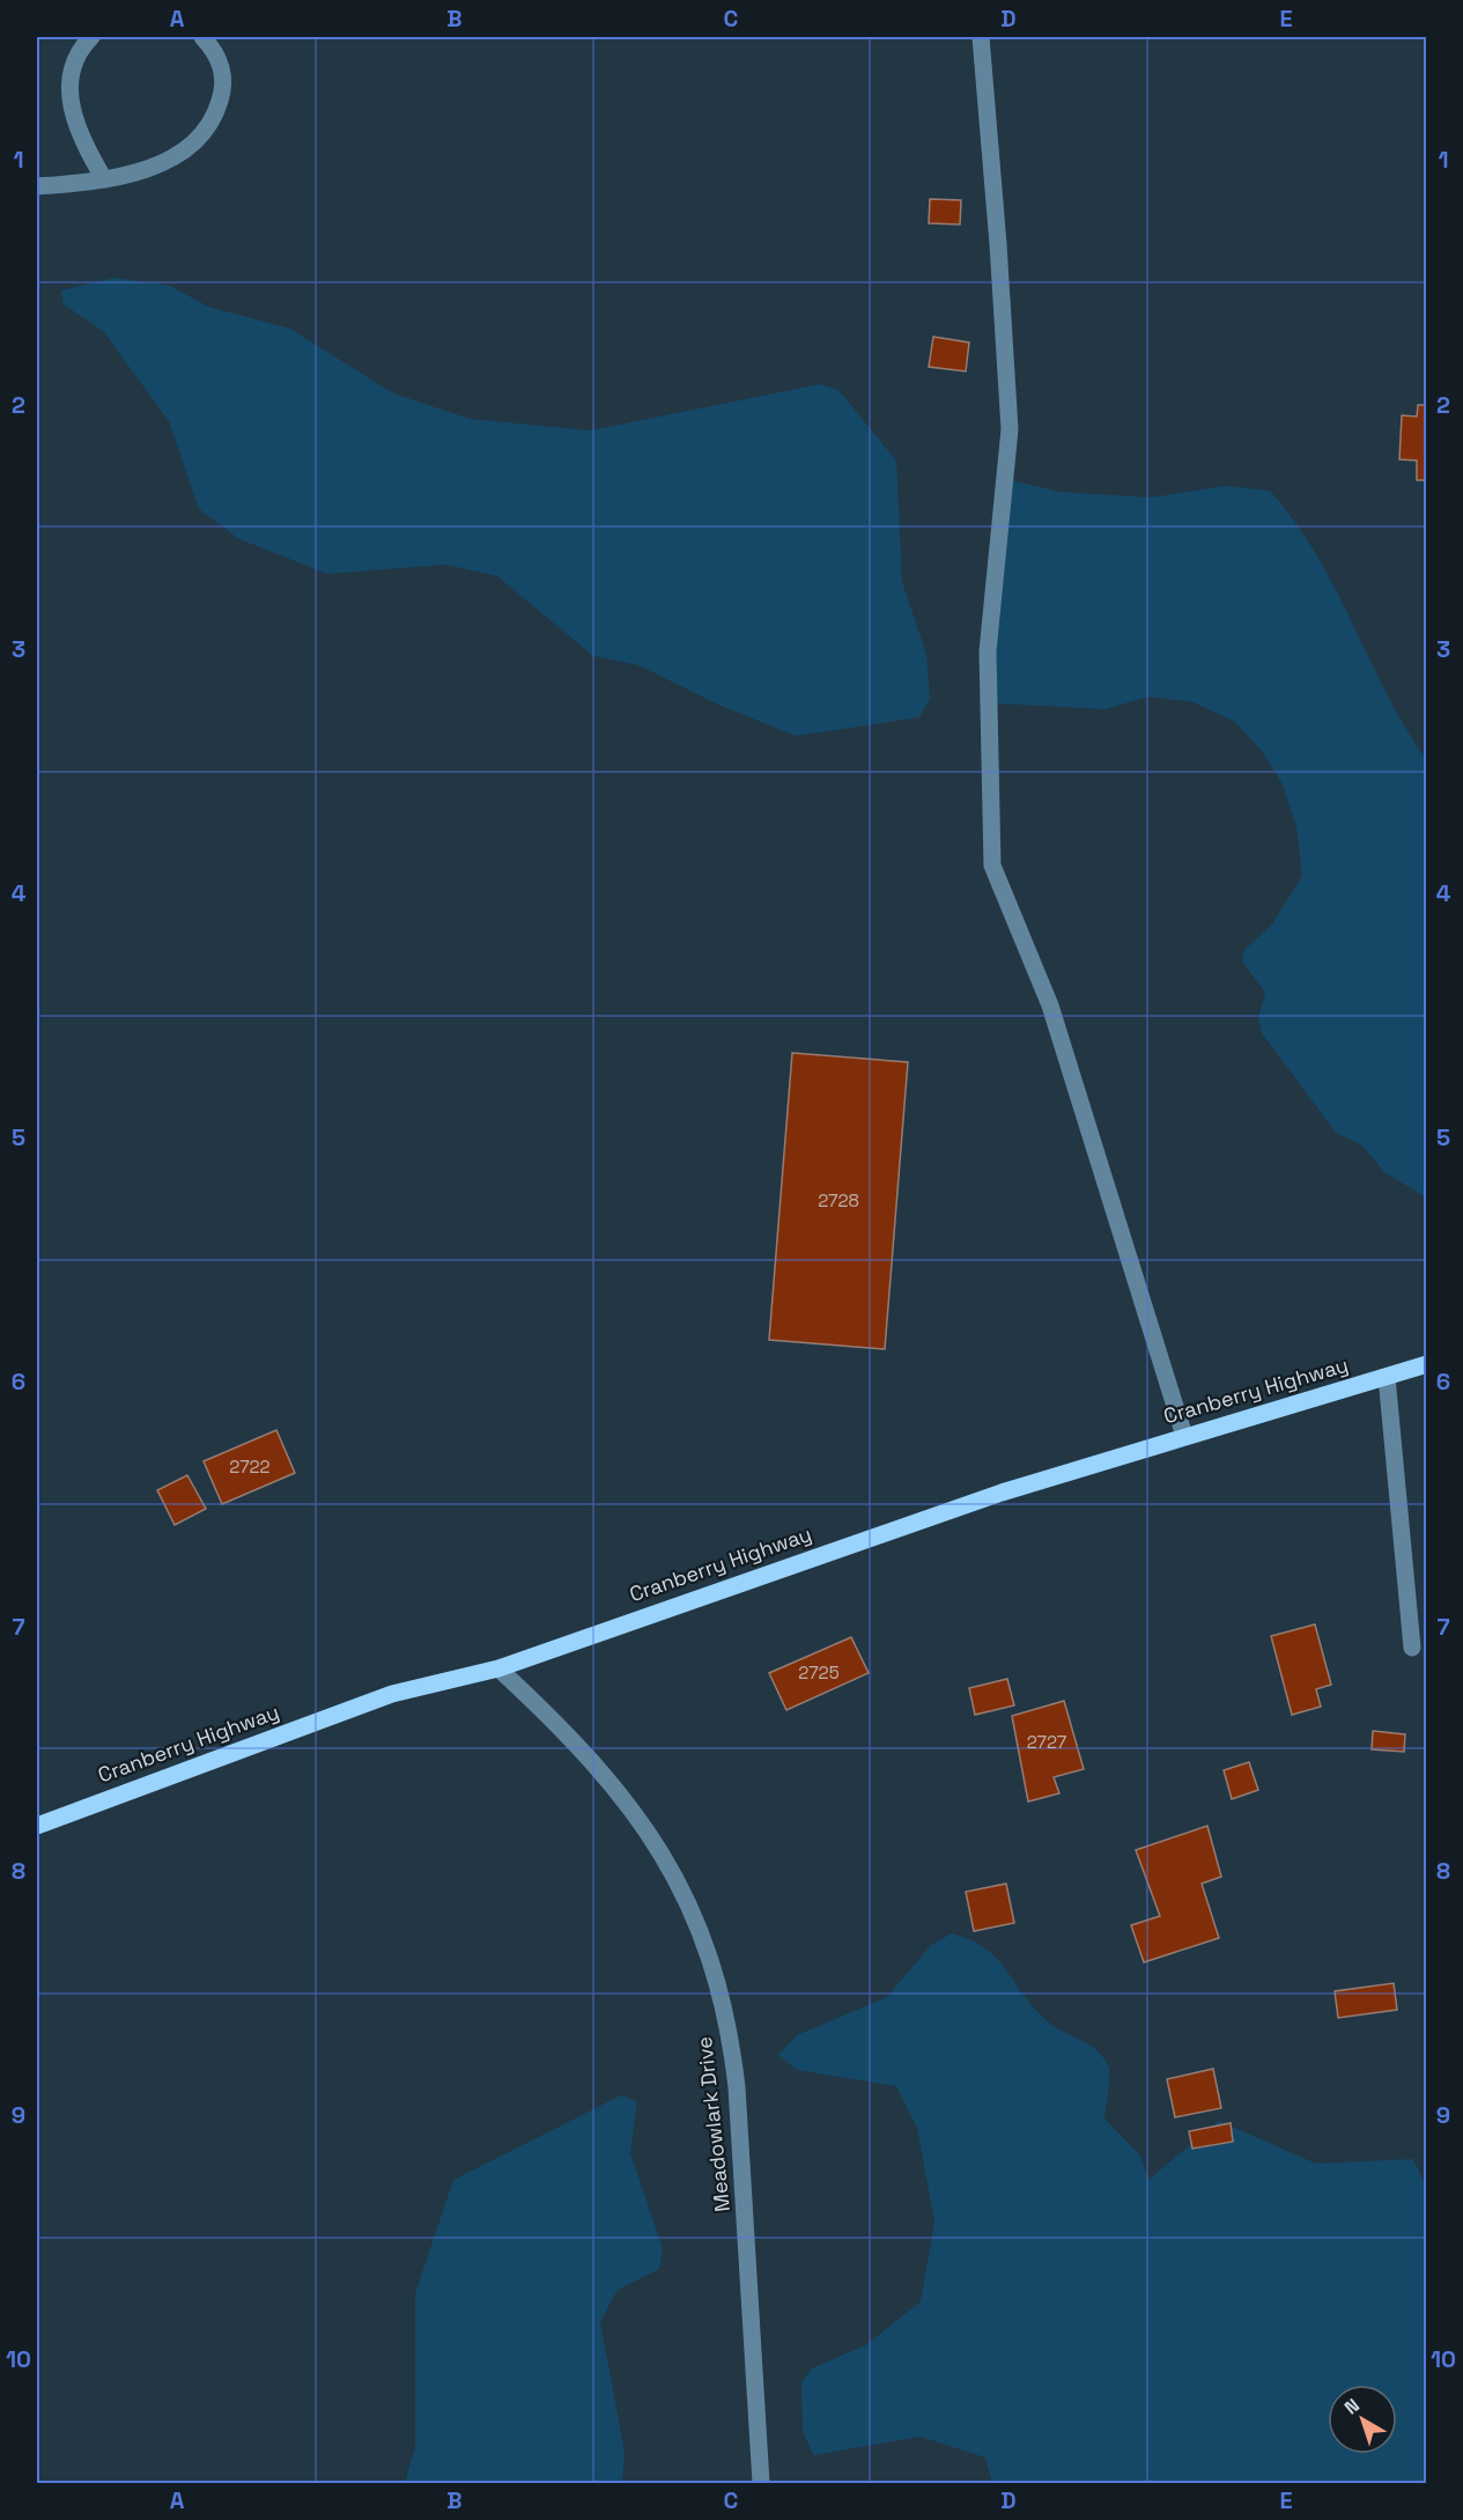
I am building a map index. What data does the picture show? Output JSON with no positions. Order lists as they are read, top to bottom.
{
  "streets": {
    "main road": ["Cranberry Highway"],
    "street": ["Meadowlark Drive"]
  },
  "crossings": [
    ["Cranberry Highway", "Meadowlark Drive"]
  ],
  "house_numbers": [
    "2728",
    "2722",
    "2725",
    "2727"
  ],
  "north": "top left",
  "grid": {
    "columns": [
      "A",
      "B",
      "C",
      "D",
      "E"
    ],
    "rows": [
      "1",
      "2",
      "3",
      "4",
      "5",
      "6",
      "7",
      "8",
      "9",
      "10"
    ]
  }
}
